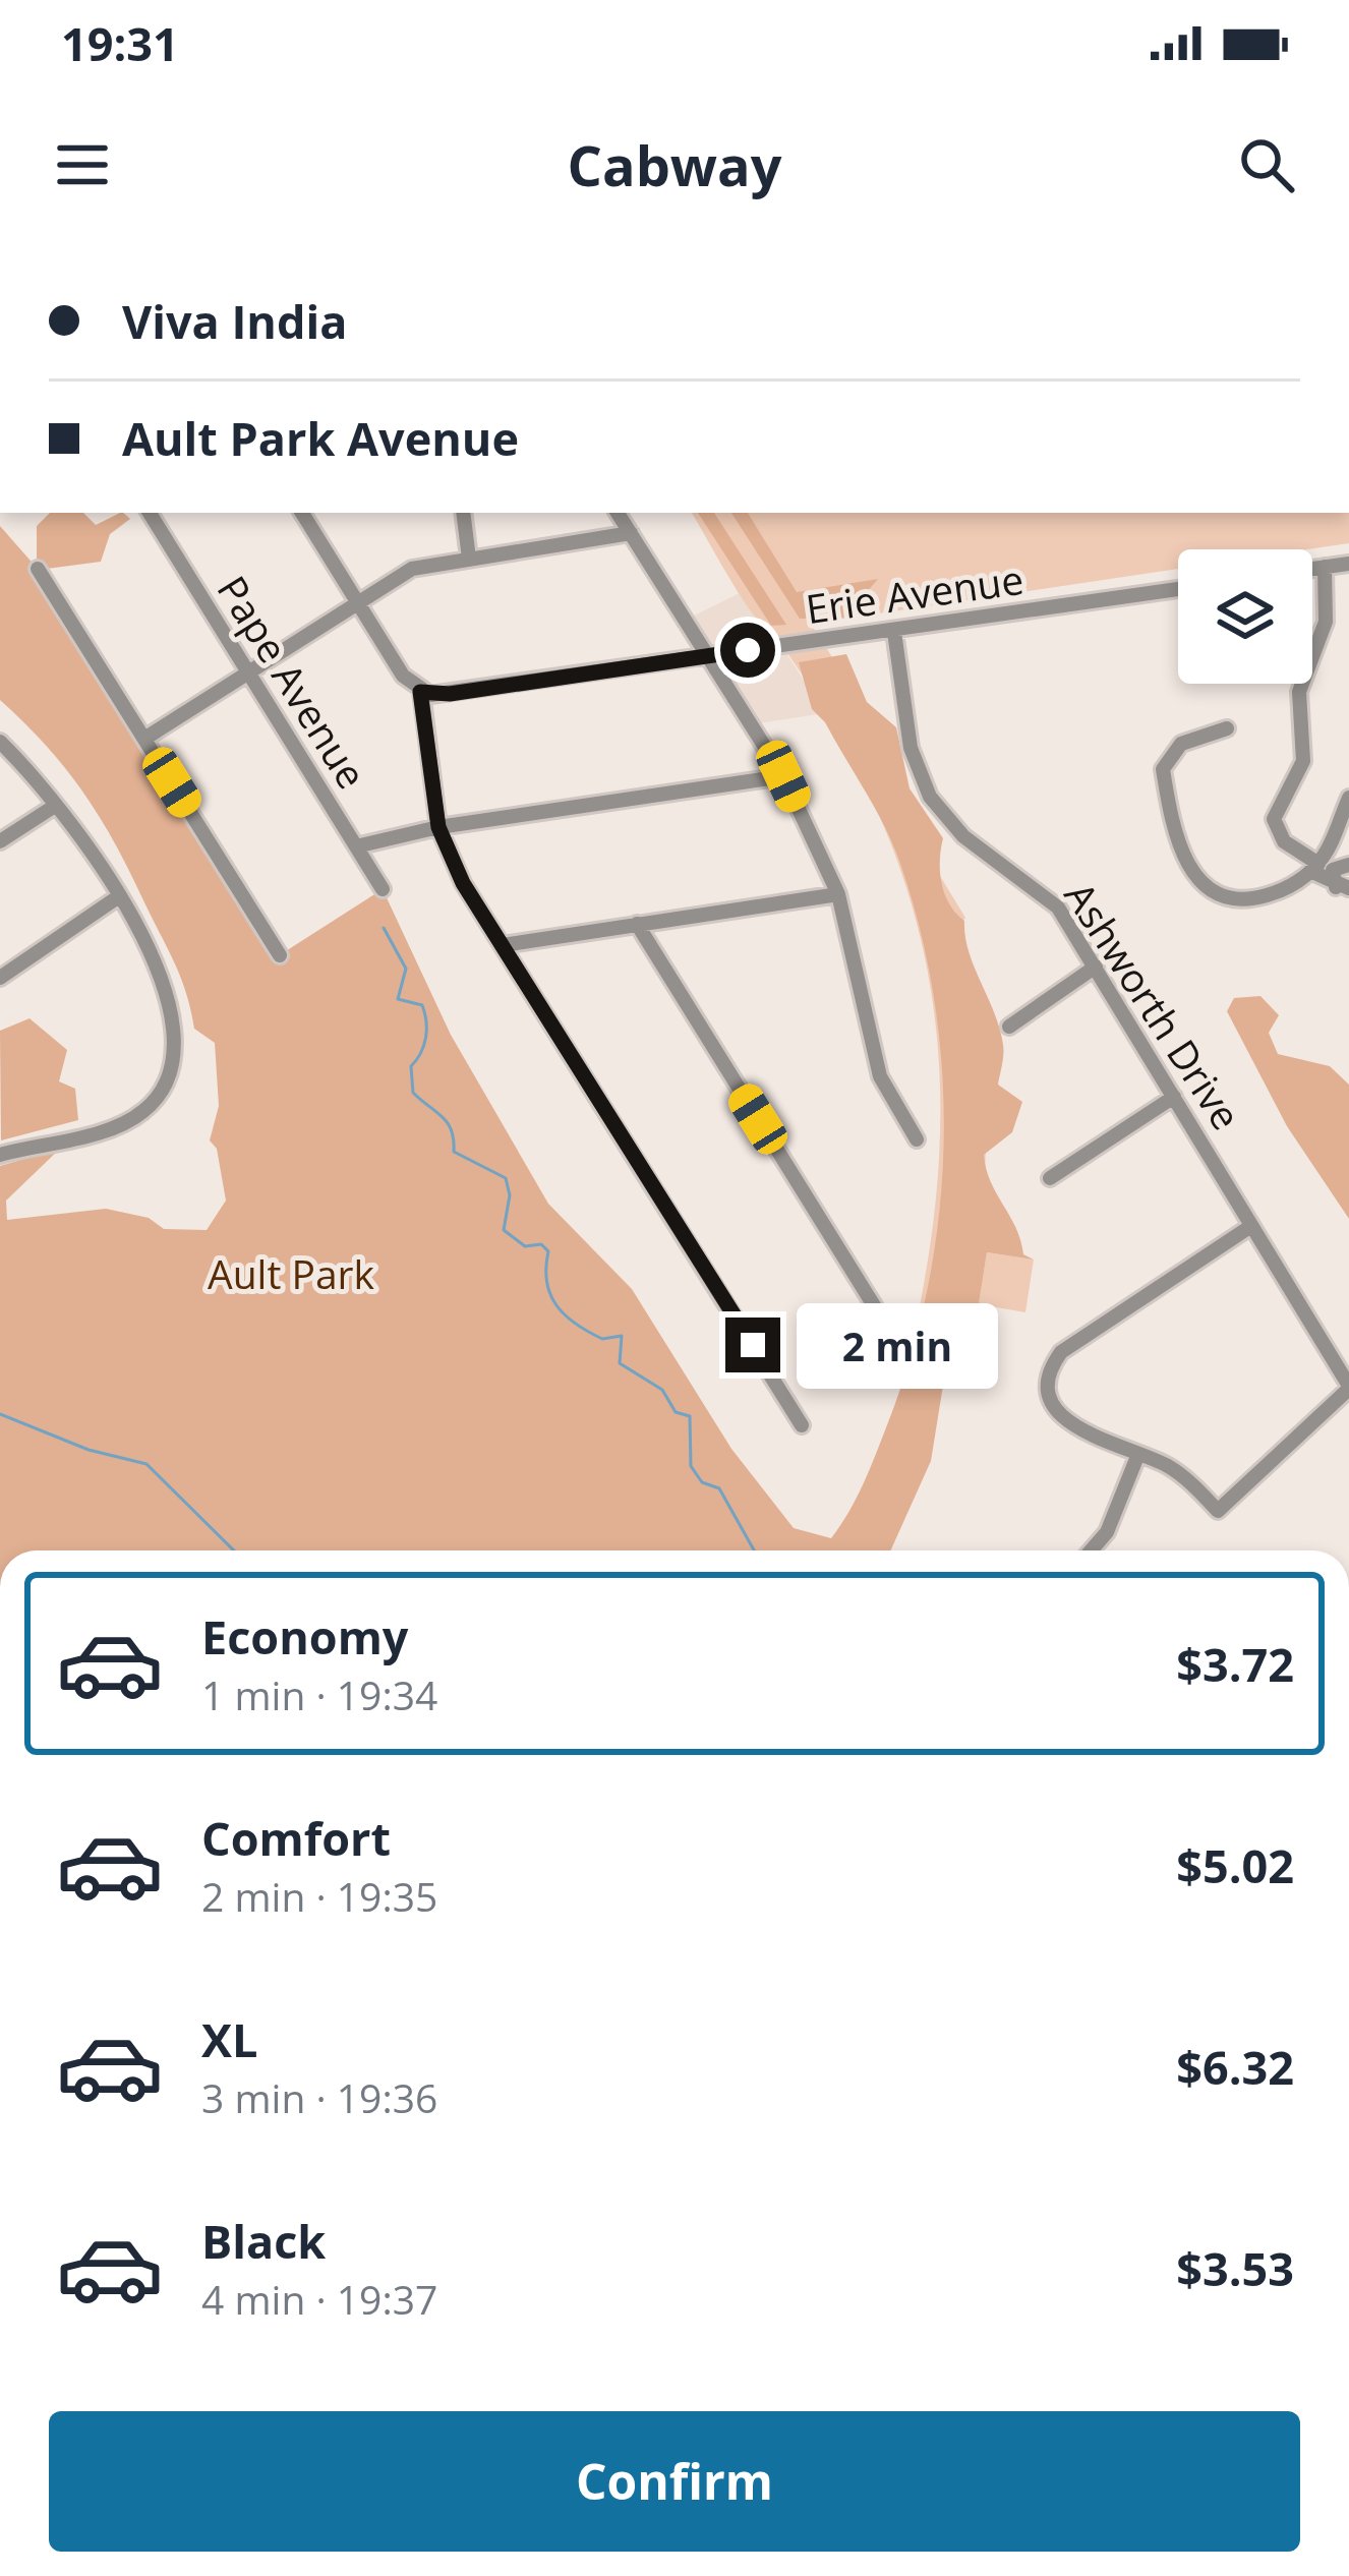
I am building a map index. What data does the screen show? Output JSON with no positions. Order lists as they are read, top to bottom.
{
  "streets": {
    "street": ["Erie Avenue", "Pape Avenue", "Ashworth Drive"]
  },
  "crossings": [
    ["Erie Avenue", "Ashworth Drive"]
  ],
  "parks": ["Ault Park"],
  "page": {
    "status": "19:31",
    "header": "Cabway",
    "banner": ["Viva India", "Ault Park Avenue"],
    "bubble": "2 min",
    "list": [
      {
        "name": "Economy",
        "note": "1 min · 19:34",
        "value": "$3.72"
      },
      {
        "name": "Comfort",
        "note": "2 min · 19:35",
        "value": "$5.02"
      },
      {
        "name": "XL",
        "note": "3 min · 19:36",
        "value": "$6.32"
      },
      {
        "name": "Black",
        "note": "4 min · 19:37",
        "value": "$3.53"
      }
    ],
    "buttons": "Confirm"
  }
}
